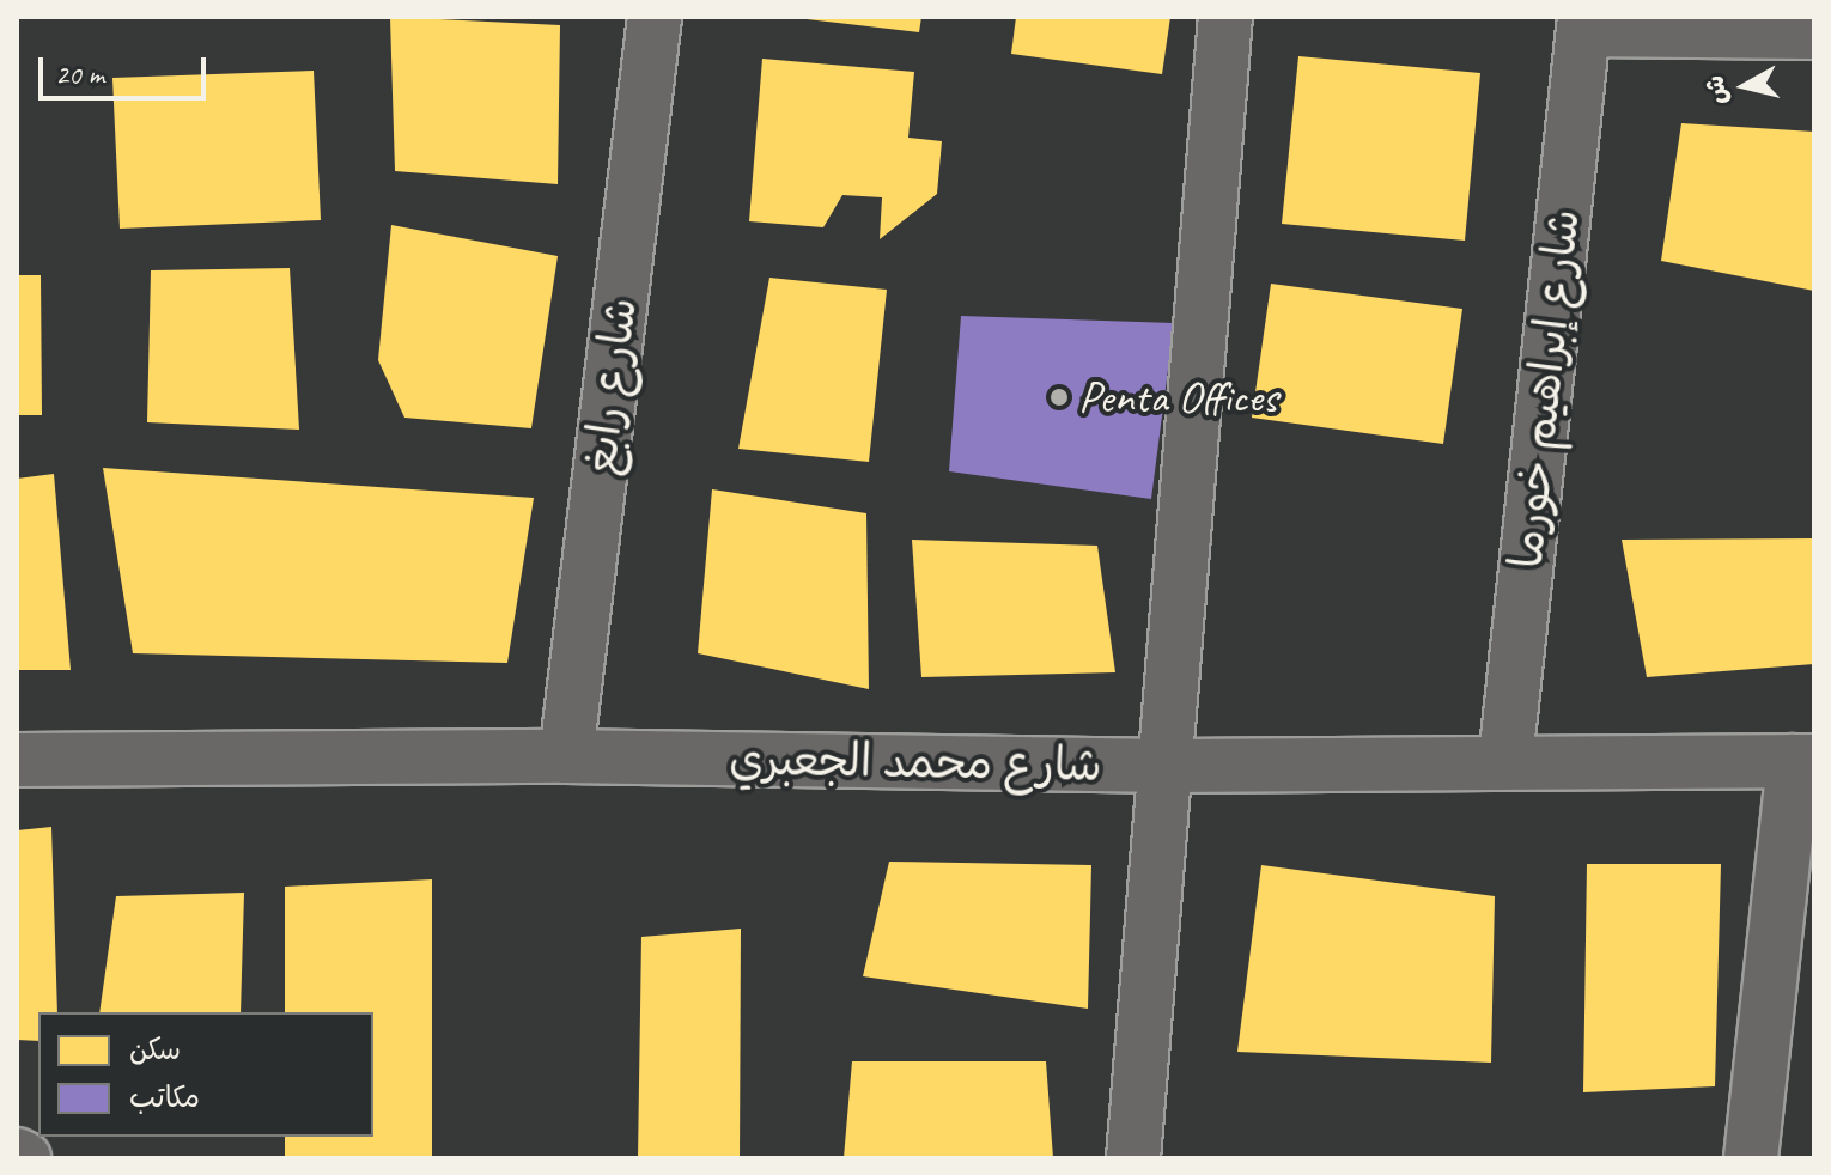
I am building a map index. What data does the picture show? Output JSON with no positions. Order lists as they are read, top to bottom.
{
  "streets": {
    "street": ["شارع رابغ", "شارع إبراهيم خورما", "شارع محمد الجعبري"]
  },
  "crossings": [
    ["شارع رابغ", "شارع محمد الجعبري"],
    ["شارع إبراهيم خورما", "شارع محمد الجعبري"]
  ],
  "places": ["Penta Offices"],
  "legend": ["سكن", "مكاتب"],
  "scale_bar": "20 m",
  "north": "left"
}
